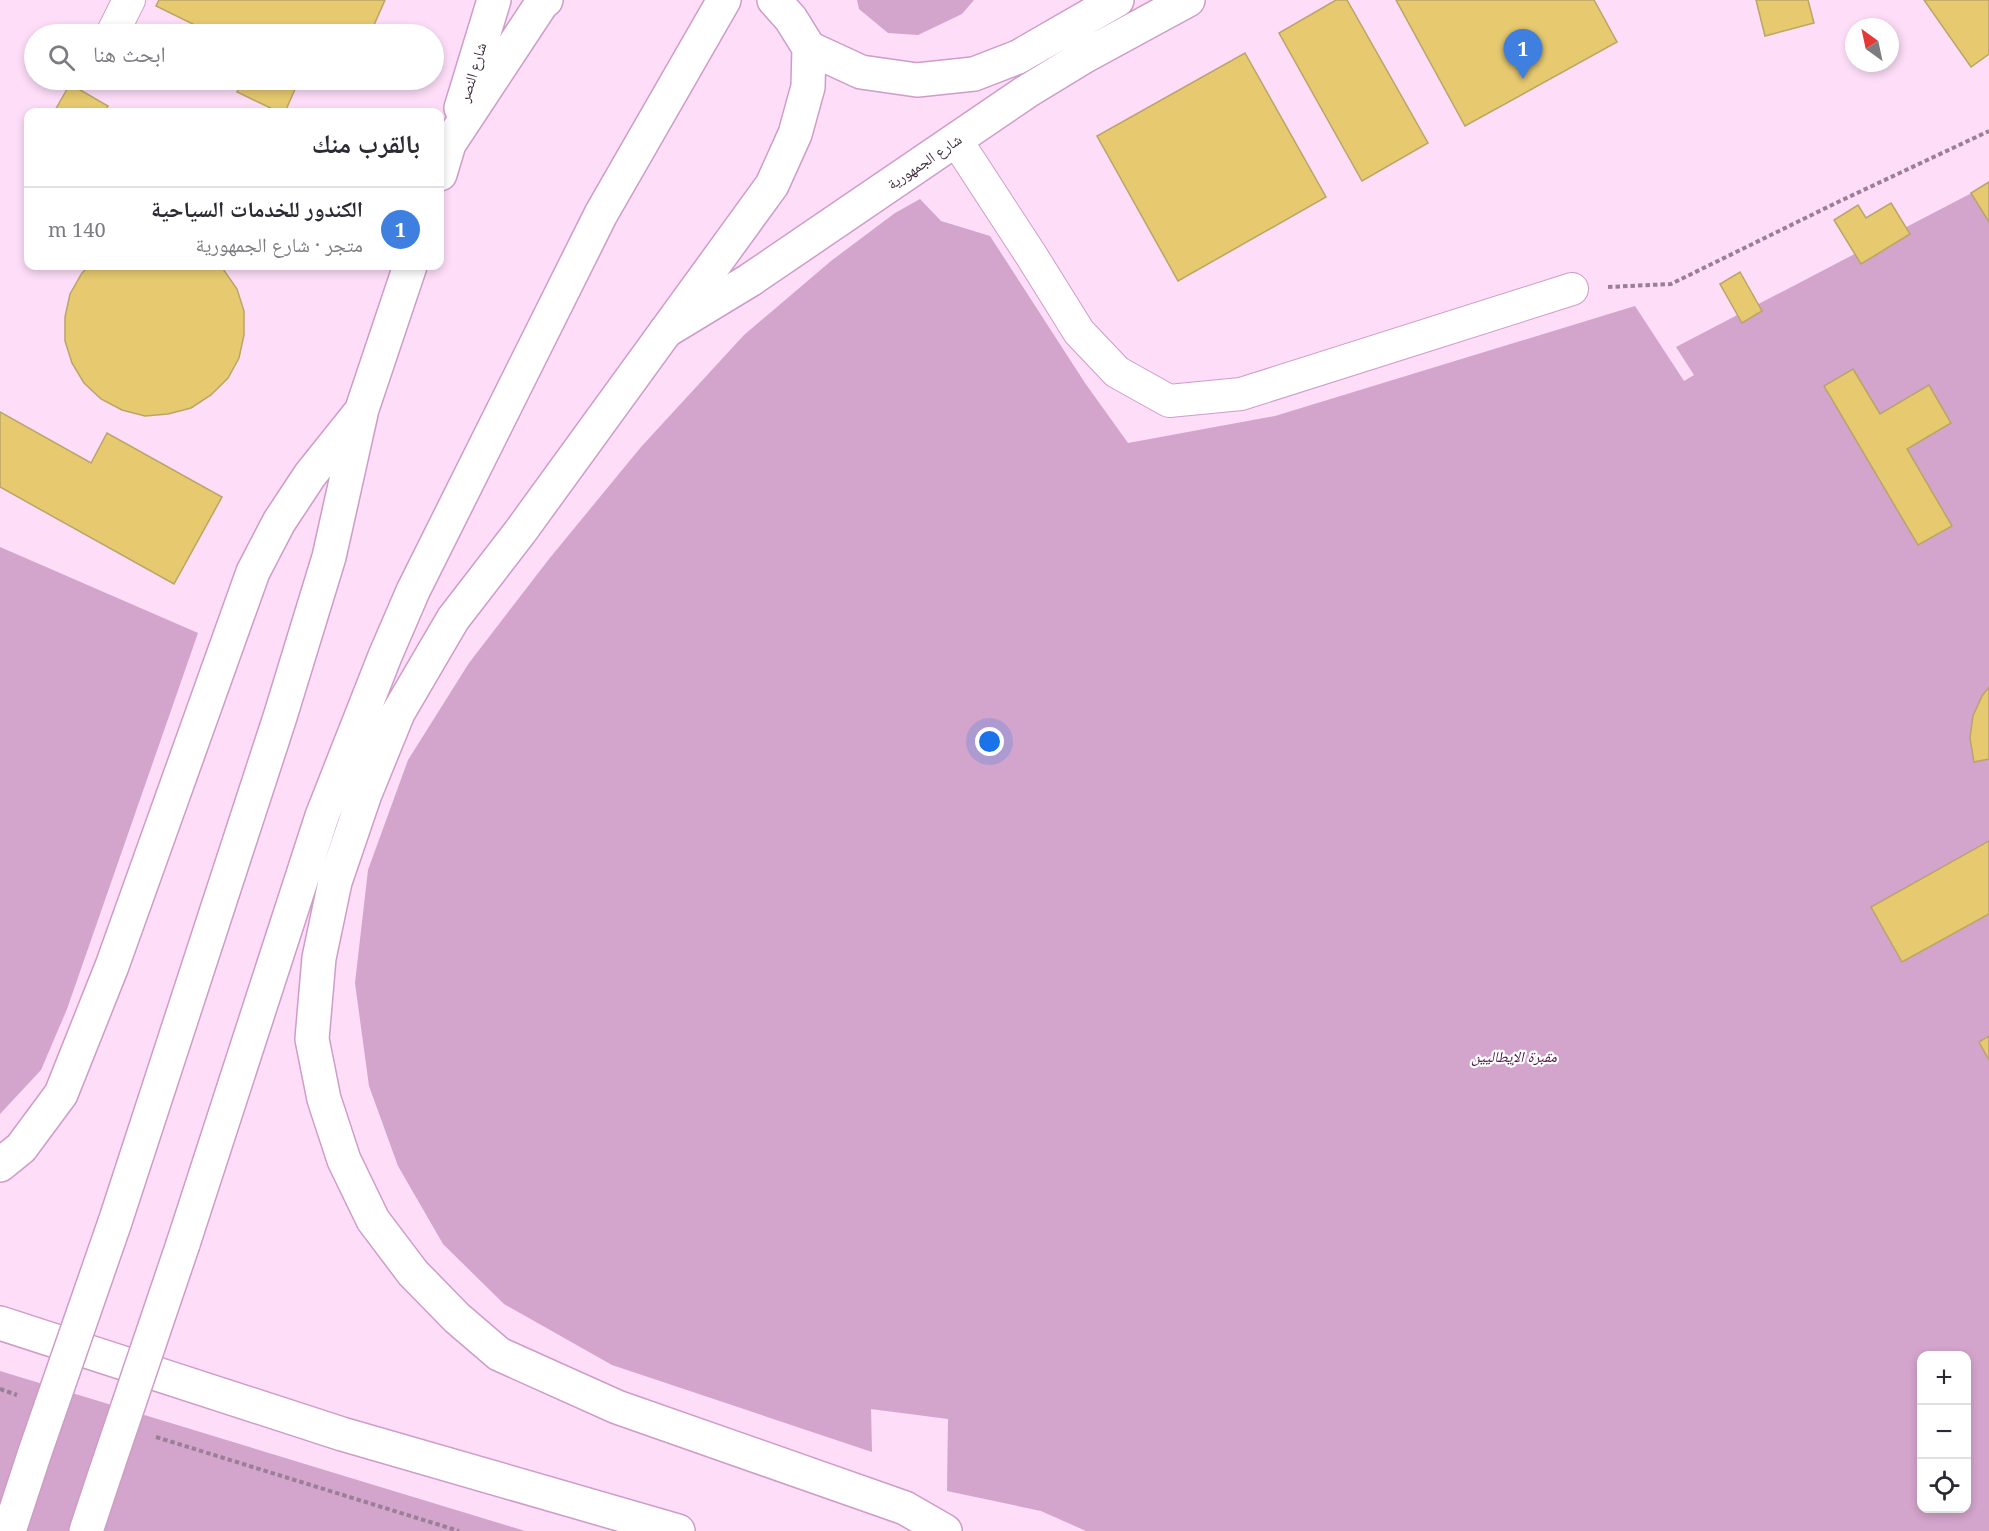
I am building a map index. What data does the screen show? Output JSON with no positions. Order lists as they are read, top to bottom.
{
  "streets": {
    "main road": ["شارع النصر", "شارع الجمهورية"]
  },
  "parks": ["مقبرة الإيطاليين"],
  "north": "top left",
  "page": {
    "search": "ابحث هنا",
    "pins": "1",
    "heading": "بالقرب منك",
    "list": [
      {
        "mark": "1",
        "name": "الكندور للخدمات السياحية",
        "note": "متجر · شارع الجمهورية",
        "value": "140 m"
      }
    ],
    "map_buttons": ["+", "−"]
  }
}
